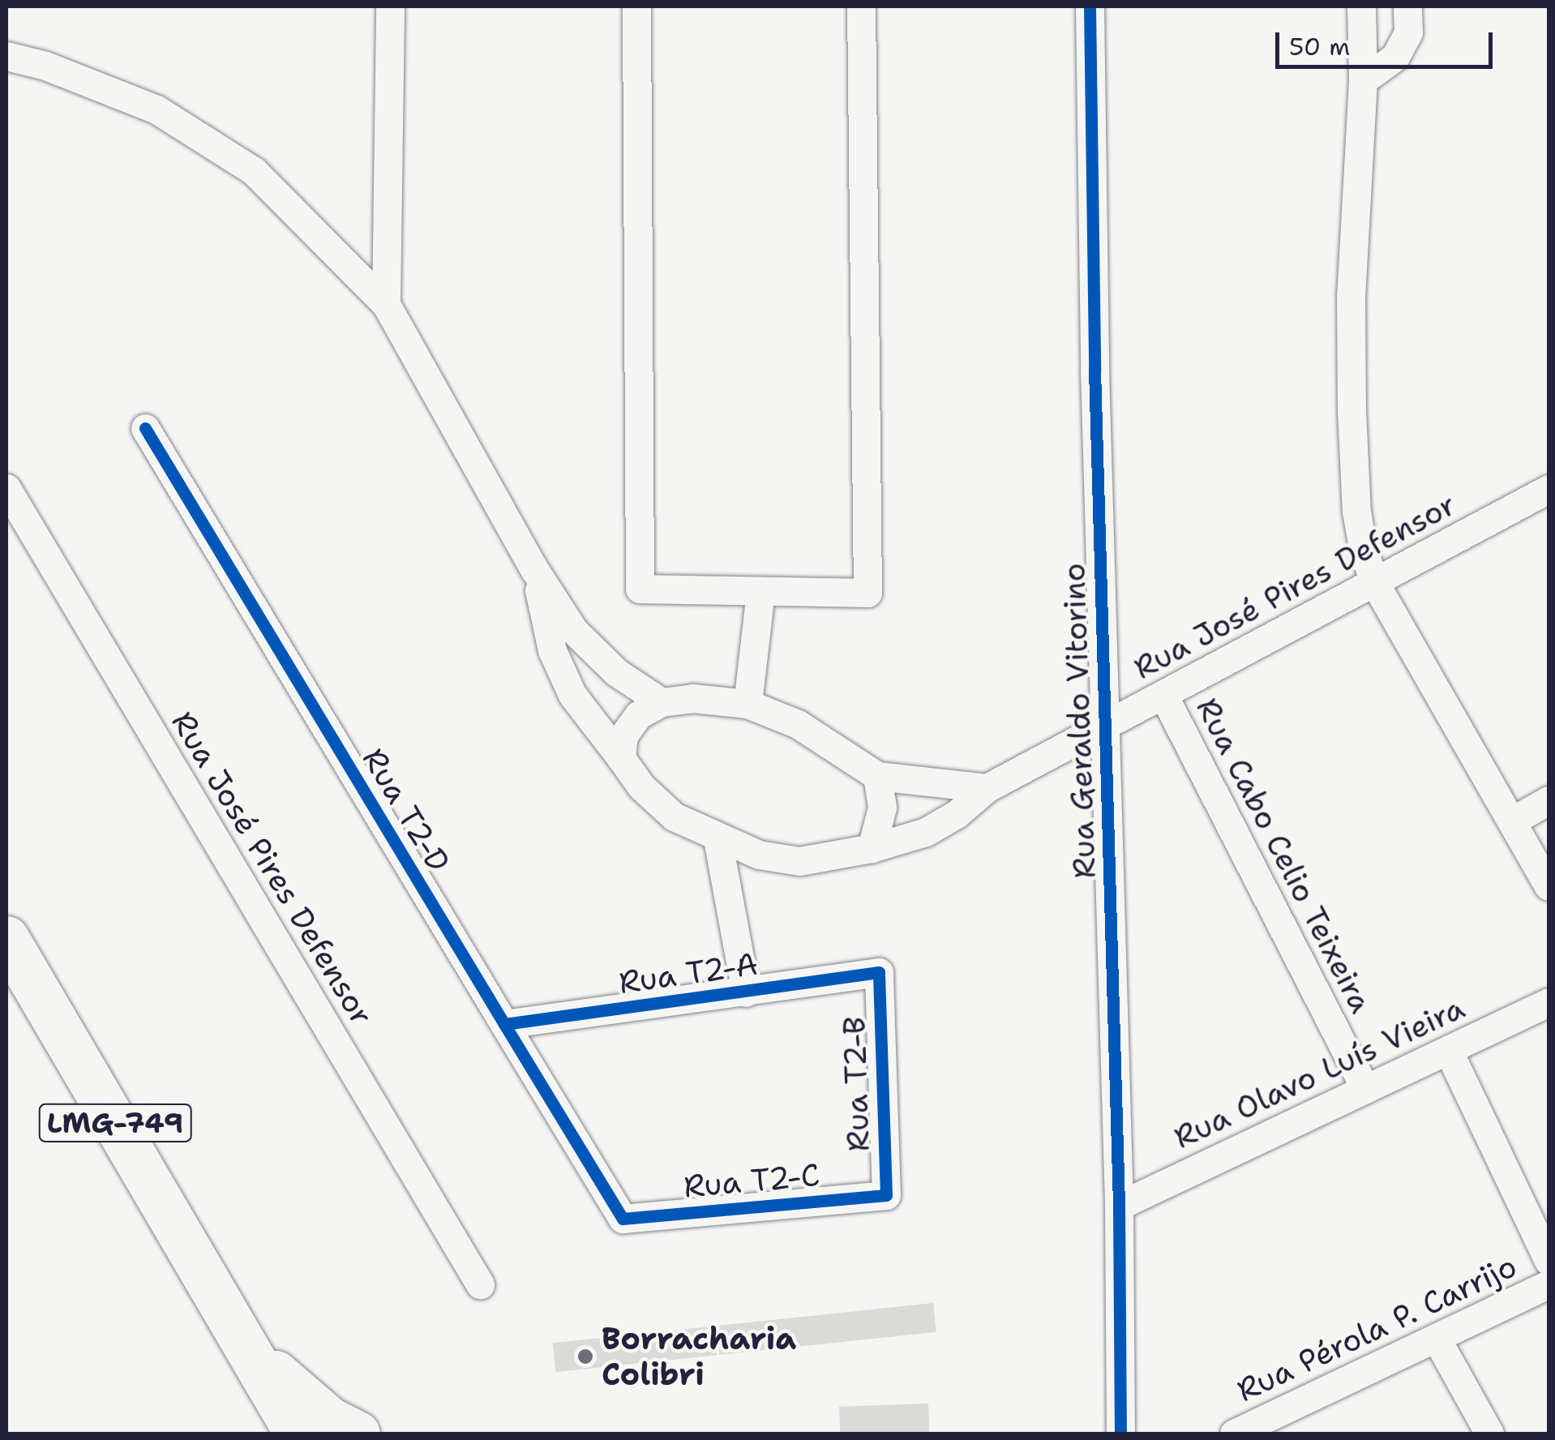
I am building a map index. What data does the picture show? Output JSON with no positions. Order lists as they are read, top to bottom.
{
  "streets": {
    "main road": ["LMG-749"],
    "street": [
      "Rua José Pires Defensor",
      "Rua Geraldo Vitorino",
      "Rua T2-D",
      "Rua Cabo Celio Teixeira",
      "Rua T2-A",
      "Rua Olavo Luís Vieira",
      "Rua T2-B",
      "Rua T2-C",
      "Rua Pérola P. Carrijo"
    ]
  },
  "crossings": [
    ["Rua José Pires Defensor", "Rua Geraldo Vitorino"],
    ["Rua José Pires Defensor", "Rua Cabo Celio Teixeira"],
    ["Rua Geraldo Vitorino", "Rua Olavo Luís Vieira"],
    ["Rua T2-D", "Rua T2-A"],
    ["Rua T2-D", "Rua T2-C"],
    ["Rua Cabo Celio Teixeira", "Rua Olavo Luís Vieira"],
    ["Rua T2-A", "Rua T2-B"],
    ["Rua T2-B", "Rua T2-C"]
  ],
  "places": ["Borracharia Colibri"],
  "scale_bar": "50 m"
}
